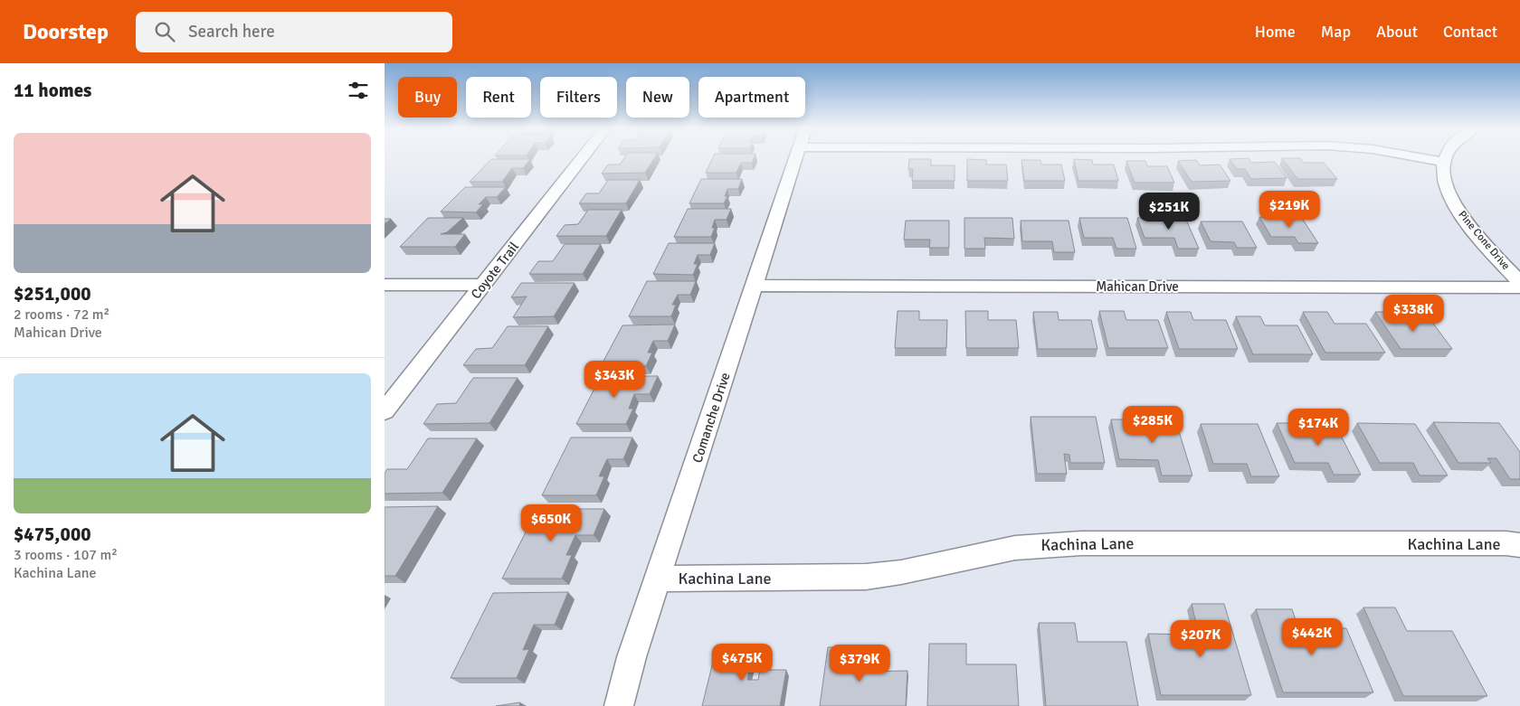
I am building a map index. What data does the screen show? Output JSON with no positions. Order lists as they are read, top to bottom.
{
  "streets": {
    "street": [
      "Pine Cone Drive",
      "Coyote Trail",
      "Mahican Drive",
      "Comanche Drive",
      "Kachina Lane"
    ]
  },
  "crossings": [
    ["Mahican Drive", "Comanche Drive"],
    ["Comanche Drive", "Kachina Lane"]
  ],
  "page": {
    "header": "Doorstep",
    "search": "Search here",
    "nav": [
      "Home",
      "Map",
      "About",
      "Contact"
    ],
    "heading": "11 homes",
    "chip": [
      "Buy",
      "Rent",
      "Filters",
      "New",
      "Apartment"
    ],
    "list": [
      {
        "name": "$251,000",
        "note": "2 rooms · 72 m² · Mahican Drive"
      },
      {
        "name": "$475,000",
        "note": "3 rooms · 107 m² · Kachina Lane"
      }
    ],
    "price": [
      "$219K",
      "$251K",
      "$338K",
      "$343K",
      "$285K",
      "$174K",
      "$650K",
      "$442K",
      "$207K",
      "$475K",
      "$379K"
    ]
  }
}
